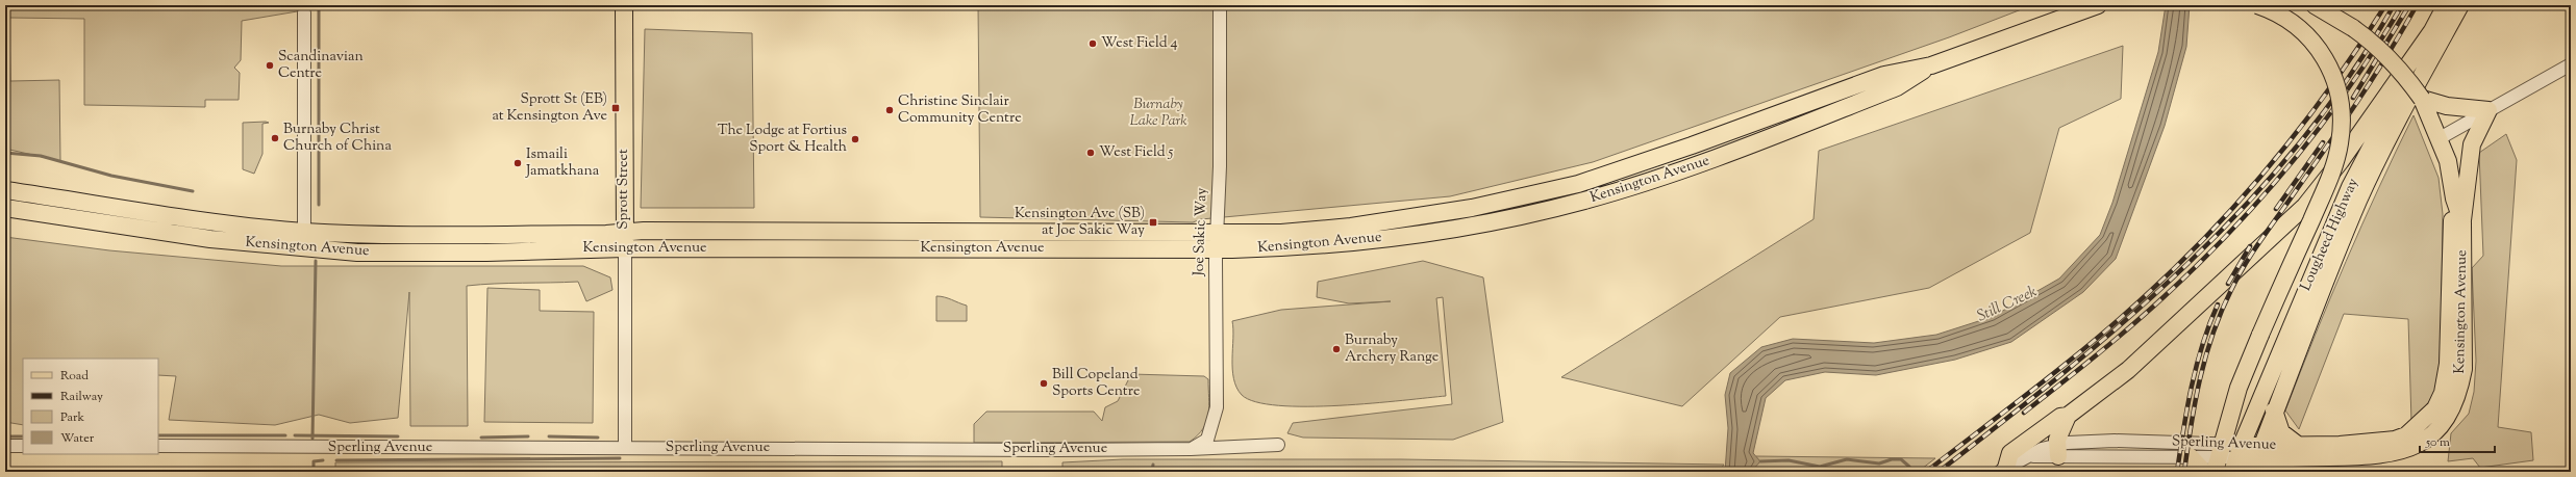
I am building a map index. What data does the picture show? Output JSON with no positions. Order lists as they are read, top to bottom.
{
  "streets": {
    "main road": [
      "Kensington Avenue",
      "Sprott Street",
      "Lougheed Highway",
      "Sperling Avenue"
    ],
    "street": ["Joe Sakic Way"]
  },
  "crossings": [
    ["Kensington Avenue", "Sprott Street"],
    ["Kensington Avenue", "Joe Sakic Way"],
    ["Kensington Avenue", "Sperling Avenue"],
    ["Sprott Street", "Sperling Avenue"],
    ["Joe Sakic Way", "Sperling Avenue"],
    ["Lougheed Highway", "Sperling Avenue"]
  ],
  "water": ["Still Creek"],
  "parks": ["Burnaby Lake Park"],
  "places": {
    "other": [
      "West Field 4",
      "Scandinavian Centre",
      "Christine Sinclair Community Centre",
      "Burnaby Christ Church of China",
      "The Lodge at Fortius Sport & Health",
      "West Field 5",
      "Ismaili Jamatkhana",
      "Burnaby Archery Range",
      "Bill Copeland Sports Centre"
    ],
    "transit": ["Sprott St (EB) at Kensington Ave", "Kensington Ave (SB) at Joe Sakic Way"]
  },
  "legend": [
    "Road",
    "Railway",
    "Park",
    "Water"
  ],
  "scale_bar": "50 m"
}
